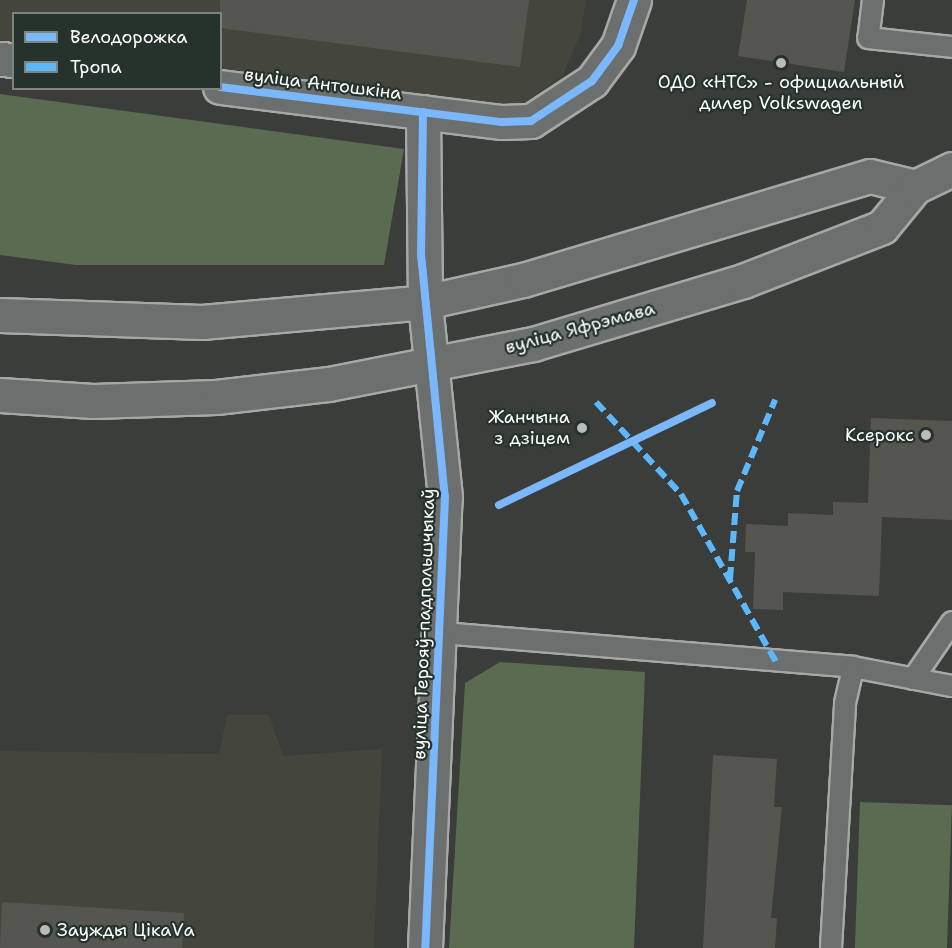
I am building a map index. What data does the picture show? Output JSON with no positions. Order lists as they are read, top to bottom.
{
  "streets": {
    "main road": ["вуліца Антошкіна", "вуліца Яфрэмава", "вуліца Герояў-падпольшчыкаў"]
  },
  "crossings": [
    ["вуліца Антошкіна", "вуліца Герояў-падпольшчыкаў"],
    ["вуліца Яфрэмава", "вуліца Герояў-падпольшчыкаў"]
  ],
  "places": [
    "ОДО «НТС» - официальный дилер Volkswagen",
    "Жанчына з дзіцем",
    "Ксерокс",
    "Заужды ЦікаVа"
  ],
  "legend": ["Велодорожка", "Тропа"]
}
